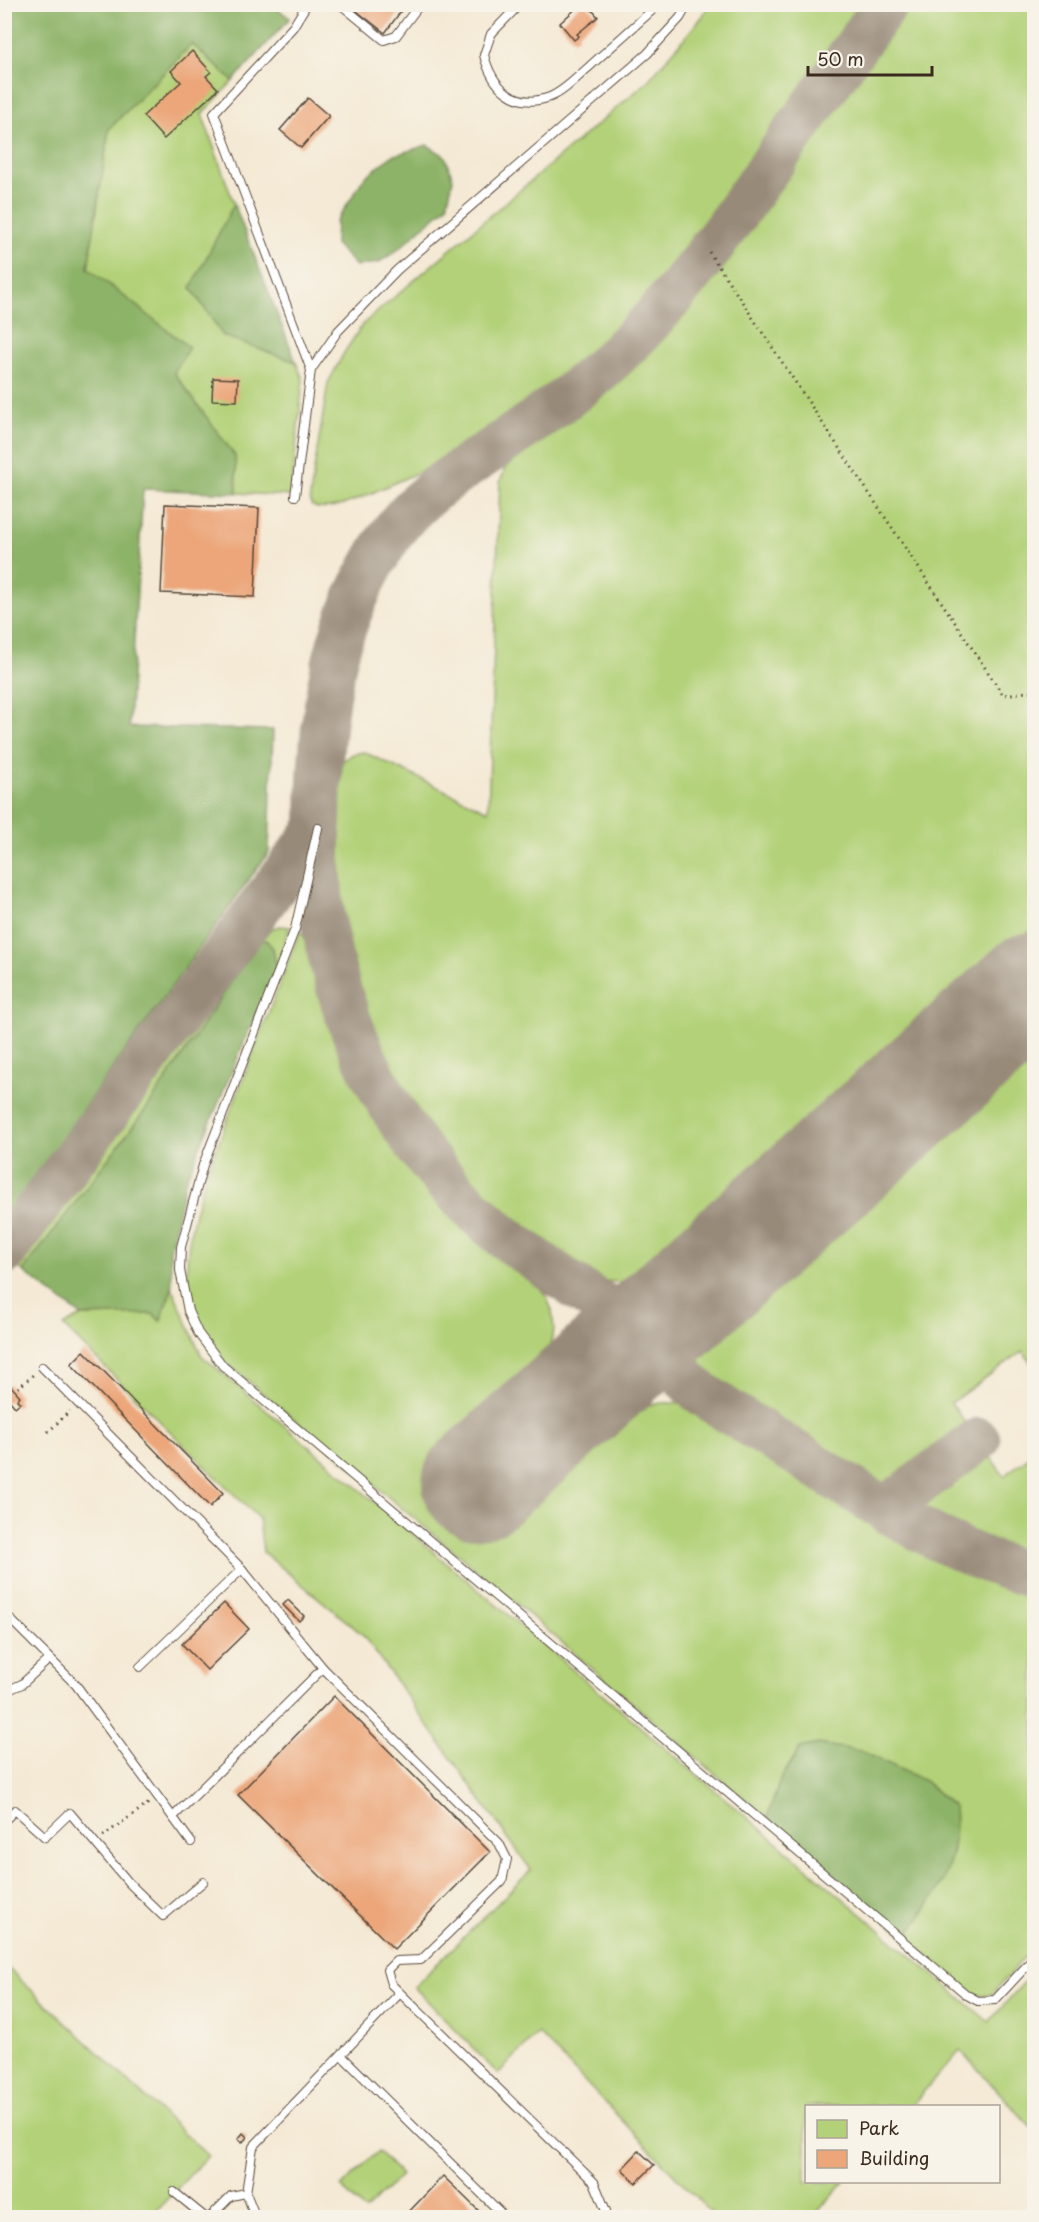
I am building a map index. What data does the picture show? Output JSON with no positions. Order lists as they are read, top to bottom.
{
  "legend": ["Park", "Building"],
  "scale_bar": "50 m"
}
